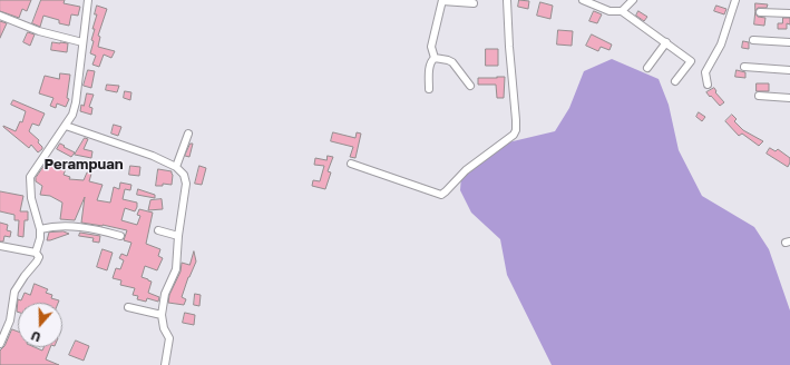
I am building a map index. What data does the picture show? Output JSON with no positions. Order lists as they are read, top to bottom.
{
  "districts": ["Perampuan"],
  "north": "bottom"
}
